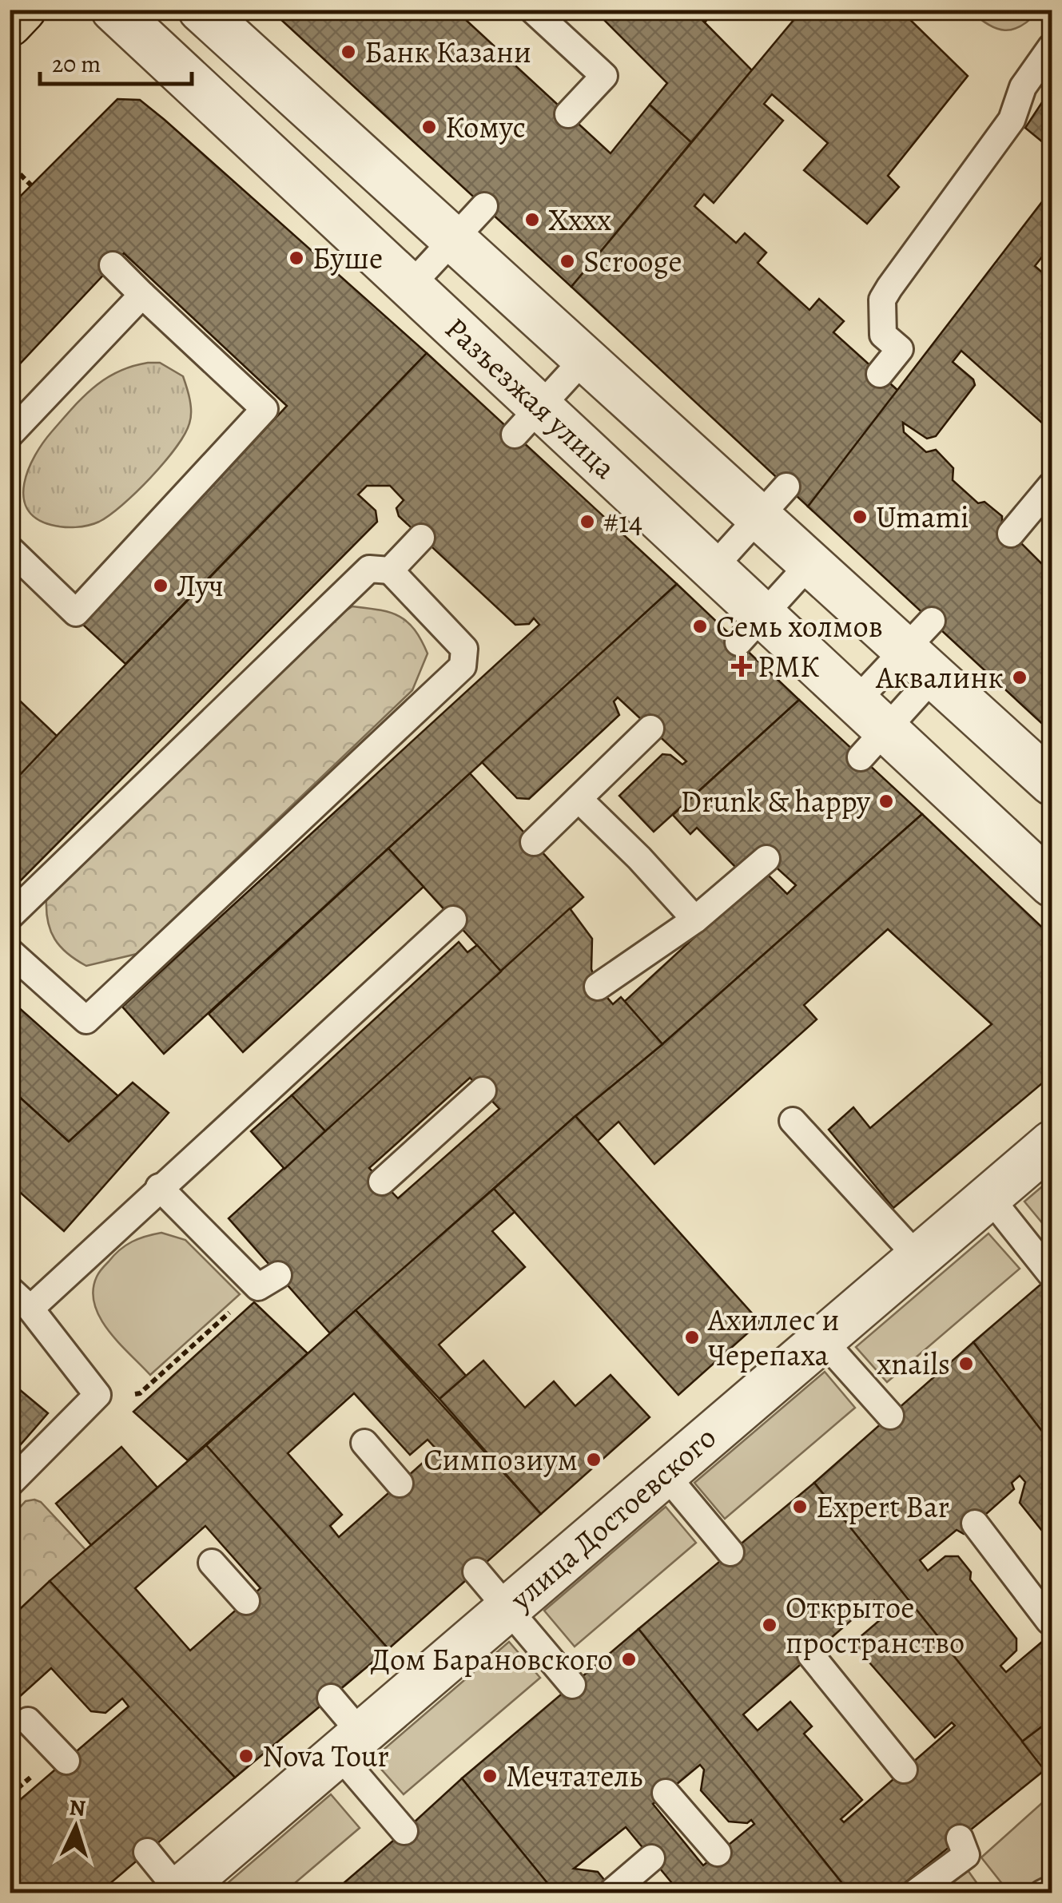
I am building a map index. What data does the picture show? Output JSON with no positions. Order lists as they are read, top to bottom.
{
  "streets": {
    "street": ["Разъезжая улица", "улица Достоевского"]
  },
  "places": {
    "other": [
      "Банк Казани",
      "Комус",
      "Xxxx",
      "Буше",
      "Scrooge",
      "Umami",
      "#14",
      "Луч",
      "Семь холмов",
      "Аквалинк",
      "Drunk & happy",
      "Ахиллес и Черепаха",
      "xnails",
      "Симпозиум",
      "Expert Bar",
      "Открытое пространство",
      "Дом Барановского",
      "Nova Tour",
      "Мечтатель"
    ],
    "health": ["РМК"]
  },
  "scale_bar": "20 m",
  "north": "top"
}
